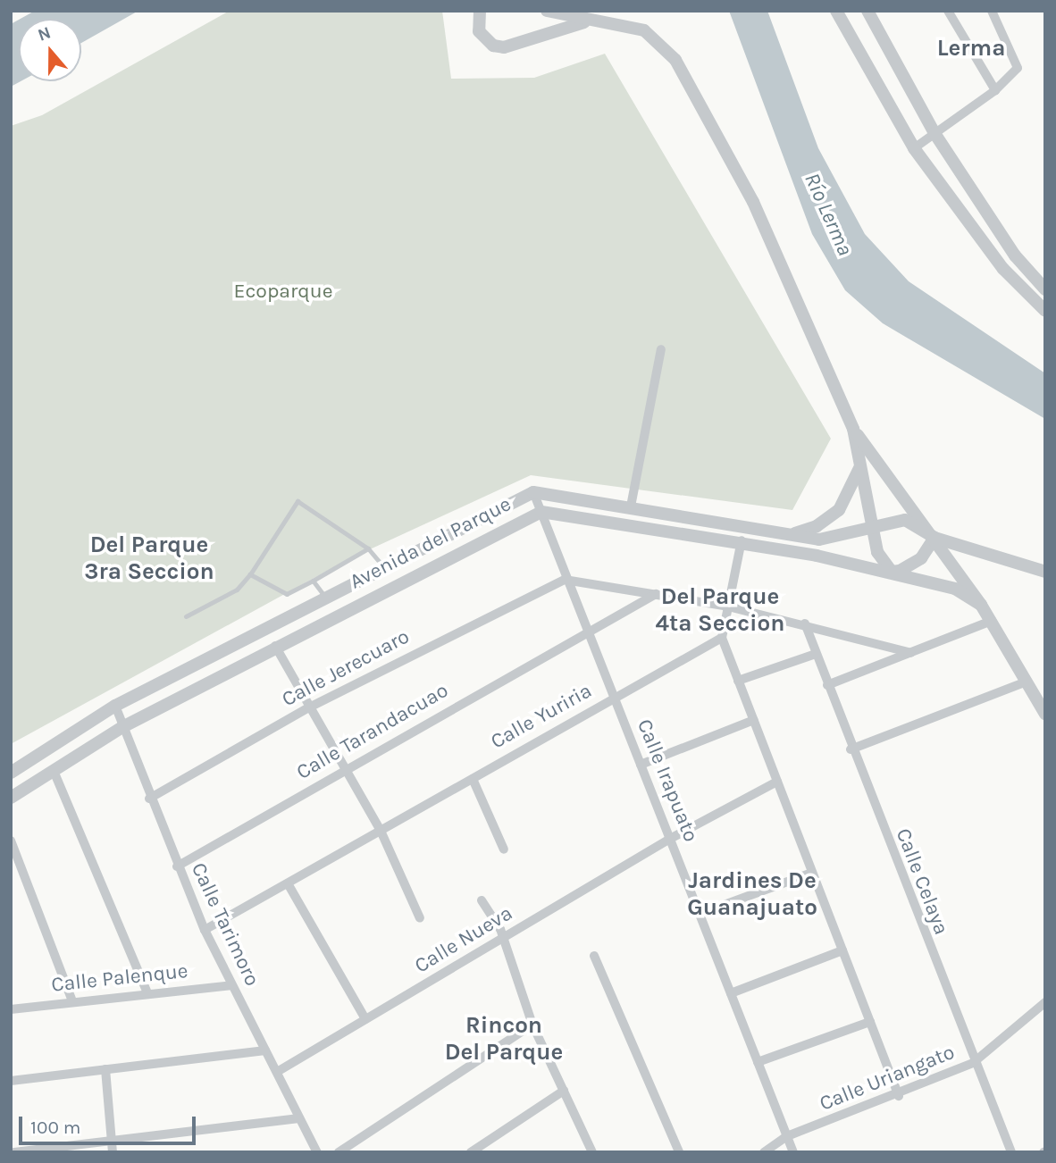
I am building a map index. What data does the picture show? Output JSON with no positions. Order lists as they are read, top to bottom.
{
  "streets": {
    "street": [
      "Avenida del Parque",
      "Calle Jerecuaro",
      "Calle Yuriria",
      "Calle Tarandacuao",
      "Calle Irapuato",
      "Calle Celaya",
      "Calle Tarimoro",
      "Calle Nueva",
      "Calle Palenque",
      "Calle Uriangato"
    ]
  },
  "crossings": [
    ["Avenida del Parque", "Calle Irapuato"],
    ["Avenida del Parque", "Calle Tarimoro"],
    ["Calle Jerecuaro", "Calle Irapuato"],
    ["Calle Jerecuaro", "Calle Tarimoro"],
    ["Calle Yuriria", "Calle Irapuato"],
    ["Calle Yuriria", "Calle Tarimoro"],
    ["Calle Tarandacuao", "Calle Irapuato"],
    ["Calle Tarandacuao", "Calle Tarimoro"],
    ["Calle Irapuato", "Calle Nueva"],
    ["Calle Irapuato", "Calle Uriangato"],
    ["Calle Celaya", "Calle Uriangato"],
    ["Calle Tarimoro", "Calle Nueva"],
    ["Calle Tarimoro", "Calle Palenque"]
  ],
  "districts": [
    "Lerma",
    "Del Parque 3ra Seccion",
    "Del Parque 4ta Seccion",
    "Jardines De Guanajuato",
    "Rincon Del Parque"
  ],
  "water": ["Río Lerma"],
  "parks": ["Ecoparque"],
  "scale_bar": "100 m",
  "north": "top"
}
